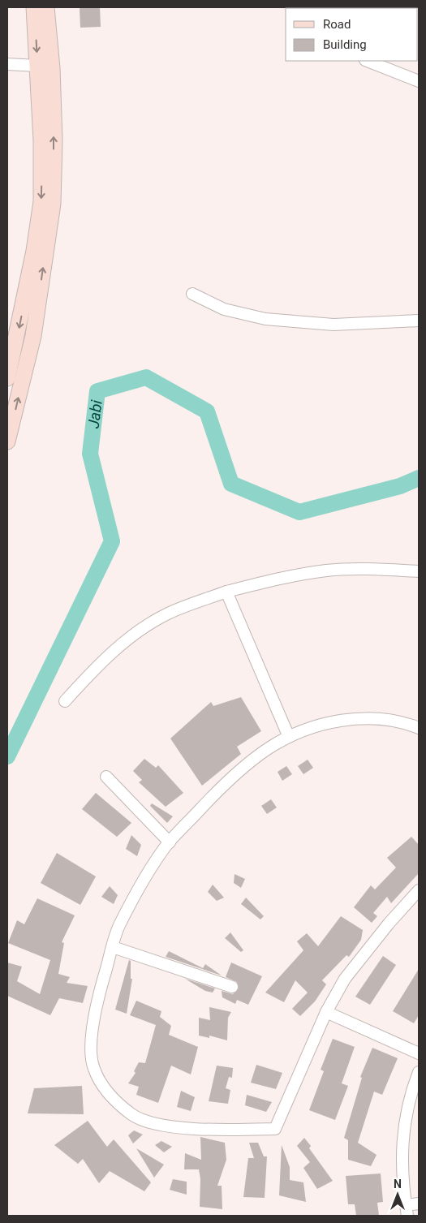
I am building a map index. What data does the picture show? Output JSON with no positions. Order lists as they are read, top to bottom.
{
  "water": ["Jabi"],
  "legend": ["Road", "Building"],
  "north": "top"
}
